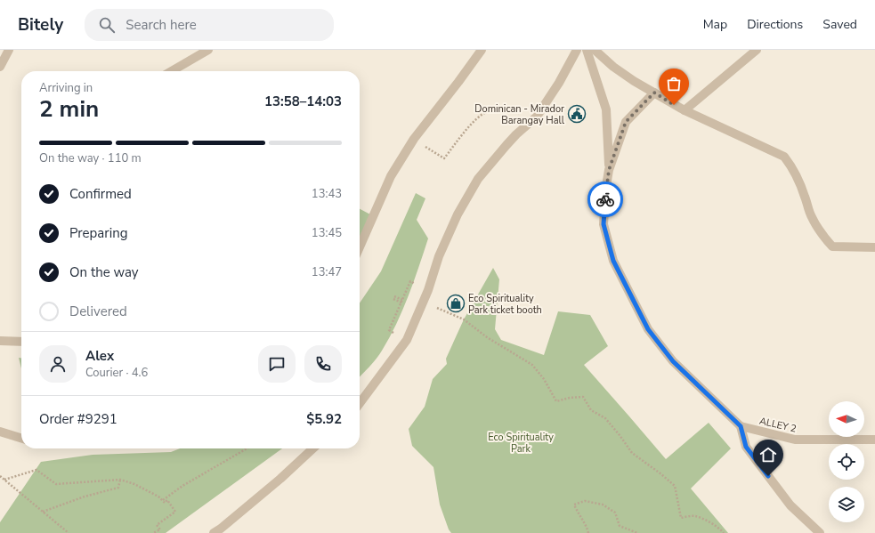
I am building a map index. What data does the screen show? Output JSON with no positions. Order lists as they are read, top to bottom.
{
  "streets": {
    "street": ["ALLEY 2"]
  },
  "parks": ["Eco Spirituality Park"],
  "places": {
    "public building": ["Dominican - Mirador Barangay Hall"],
    "shop": ["Eco Spirituality Park ticket booth"]
  },
  "north": "left",
  "page": {
    "header": "Bitely",
    "search": "Search here",
    "nav": ["Map", "Directions", "Saved"],
    "heading": ["2 min", "Arriving in", "13:58–14:03"],
    "panel": [
      "Alex",
      "Courier · 4.6",
      "Order #9291",
      "$5.92"
    ],
    "bar": "On the way · 110 m",
    "list": [
      ["Confirmed", "13:43"],
      ["Preparing", "13:45"],
      ["On the way", "13:47"],
      "Delivered"
    ]
  }
}
